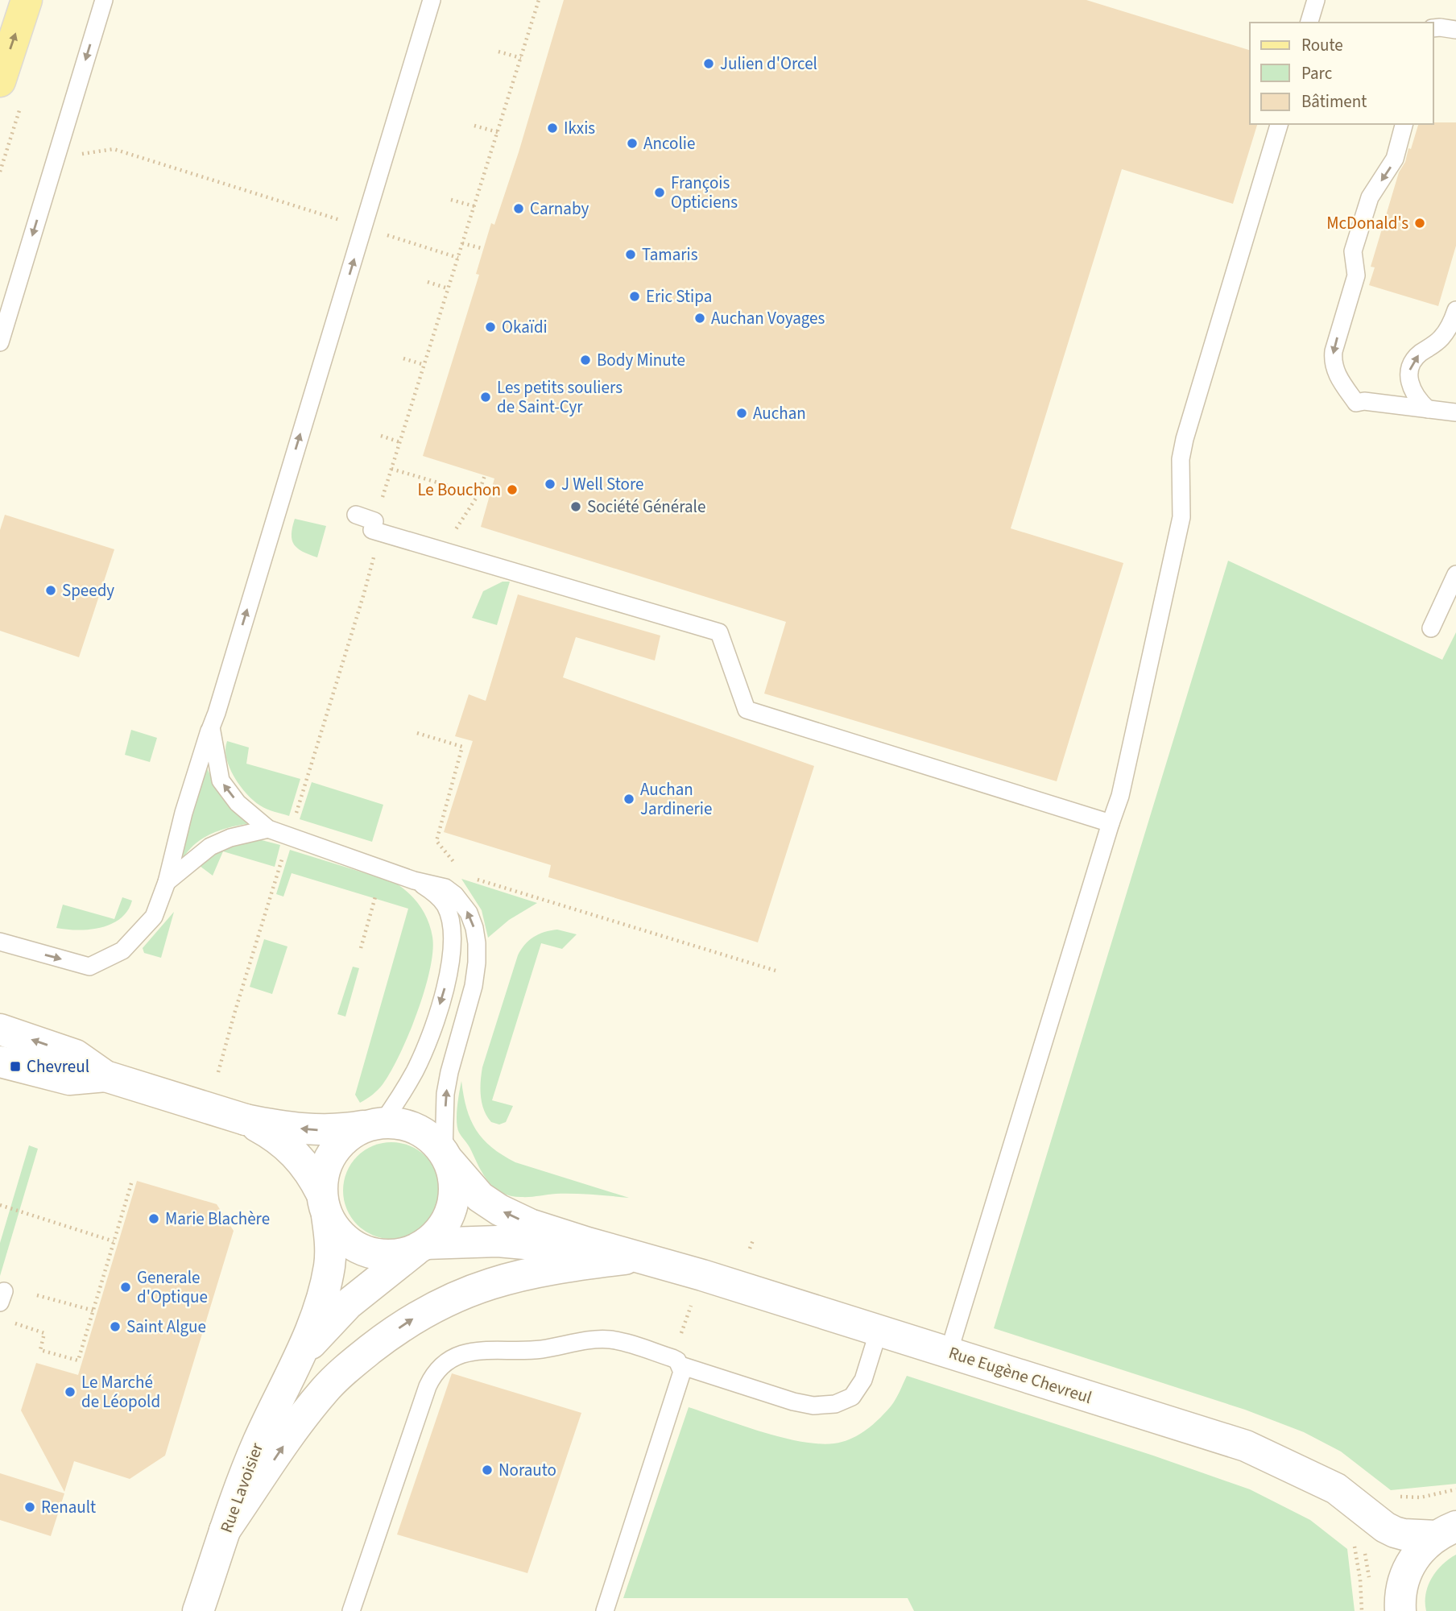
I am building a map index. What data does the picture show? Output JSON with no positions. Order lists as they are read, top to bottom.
{
  "streets": {
    "street": ["Rue Eugène Chevreul", "Rue Lavoisier"]
  },
  "crossings": [
    ["Rue Eugène Chevreul", "Rue Lavoisier"]
  ],
  "places": {
    "other": [
      "Julien d'Orcel",
      "Ikxis",
      "Ancolie",
      "François Opticiens",
      "Carnaby",
      "McDonald's",
      "Tamaris",
      "Eric Stipa",
      "Auchan Voyages",
      "Okaïdi",
      "Body Minute",
      "Les petits souliers de Saint-Cyr",
      "Auchan",
      "J Well Store",
      "Le Bouchon",
      "Société Générale",
      "Speedy",
      "Auchan Jardinerie",
      "Marie Blachère",
      "Generale d'Optique",
      "Saint Algue",
      "Le Marché de Léopold",
      "Norauto",
      "Renault"
    ],
    "transit": ["Chevreul"]
  },
  "legend": ["Route", "Parc", "Bâtiment"]
}
